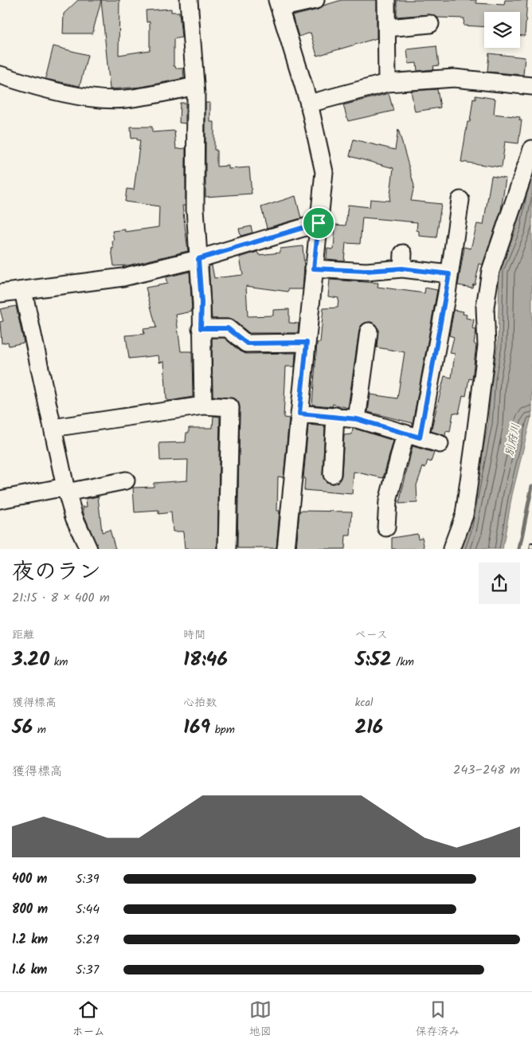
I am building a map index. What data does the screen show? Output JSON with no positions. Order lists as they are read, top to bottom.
{
  "water": ["別府川"],
  "page": {
    "heading": ["夜のラン", "21:15 · 8 × 400 m"],
    "stats": [
      ["距離", "3.20 km"],
      ["時間", "18:46"],
      ["ペース", "5:52 /km"],
      ["獲得標高", "56 m"],
      ["心拍数", "169 bpm"],
      ["kcal", "216"]
    ],
    "chart": ["獲得標高", "243–248 m"],
    "list": [
      {
        "name": "400 m",
        "note": "5:39"
      },
      {
        "name": "800 m",
        "note": "5:44"
      },
      {
        "name": "1.2 km",
        "note": "5:29"
      },
      {
        "name": "1.6 km",
        "note": "5:37"
      }
    ],
    "tabs": ["ホーム", "地図", "保存済み"]
  }
}
